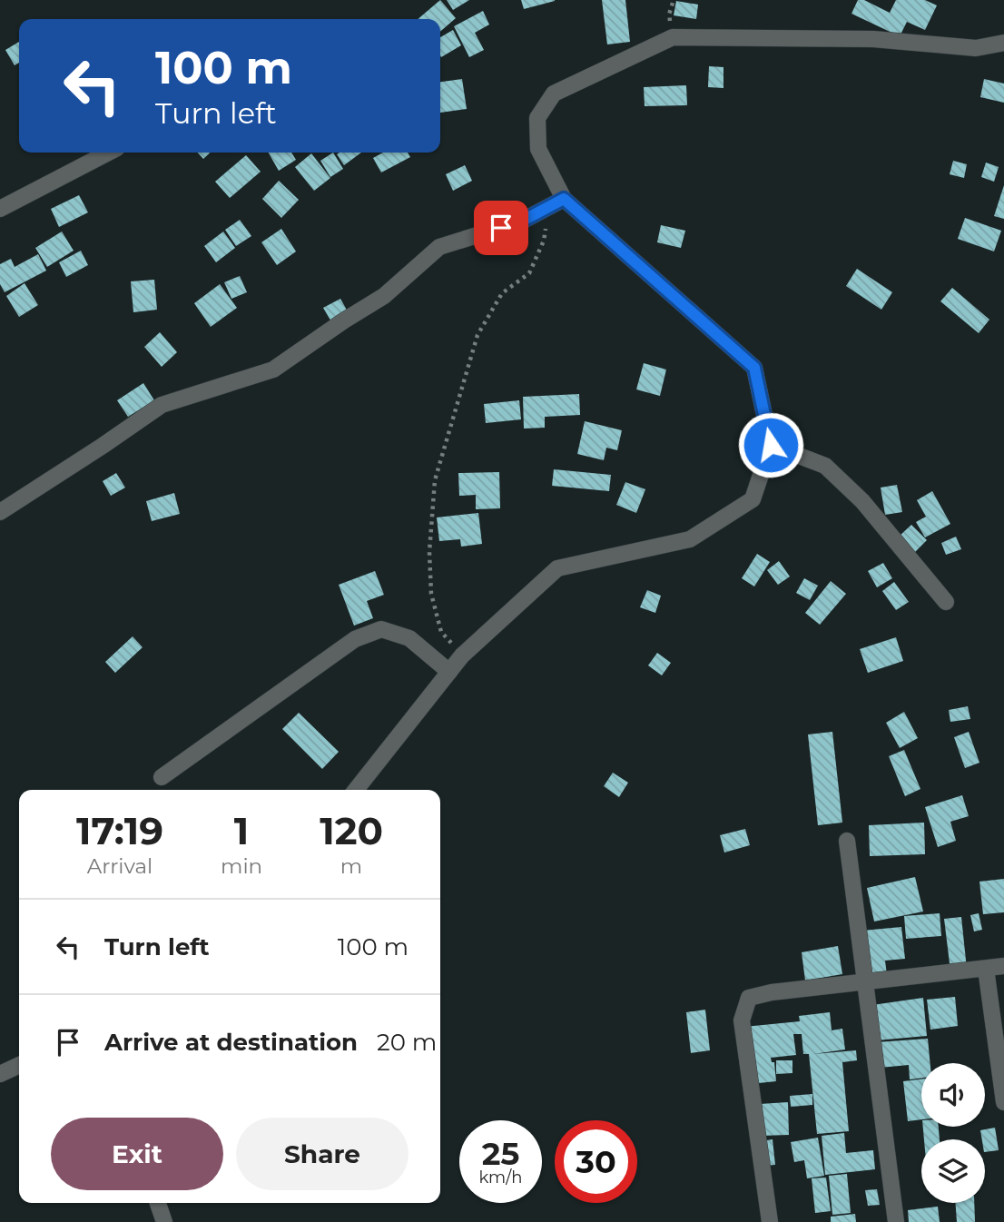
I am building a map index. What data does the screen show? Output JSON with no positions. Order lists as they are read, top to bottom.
{
  "page": {
    "turn": ["100 m", "Turn left"],
    "eta": [
      "17:19",
      "Arrival",
      "1",
      "min",
      "120",
      "m"
    ],
    "list": [
      {
        "name": "Turn left",
        "value": "100 m"
      },
      {
        "name": "Arrive at destination",
        "value": "20 m"
      }
    ],
    "buttons": ["Exit", "Share"],
    "speed": "25 km/h",
    "limit": "30"
  }
}
